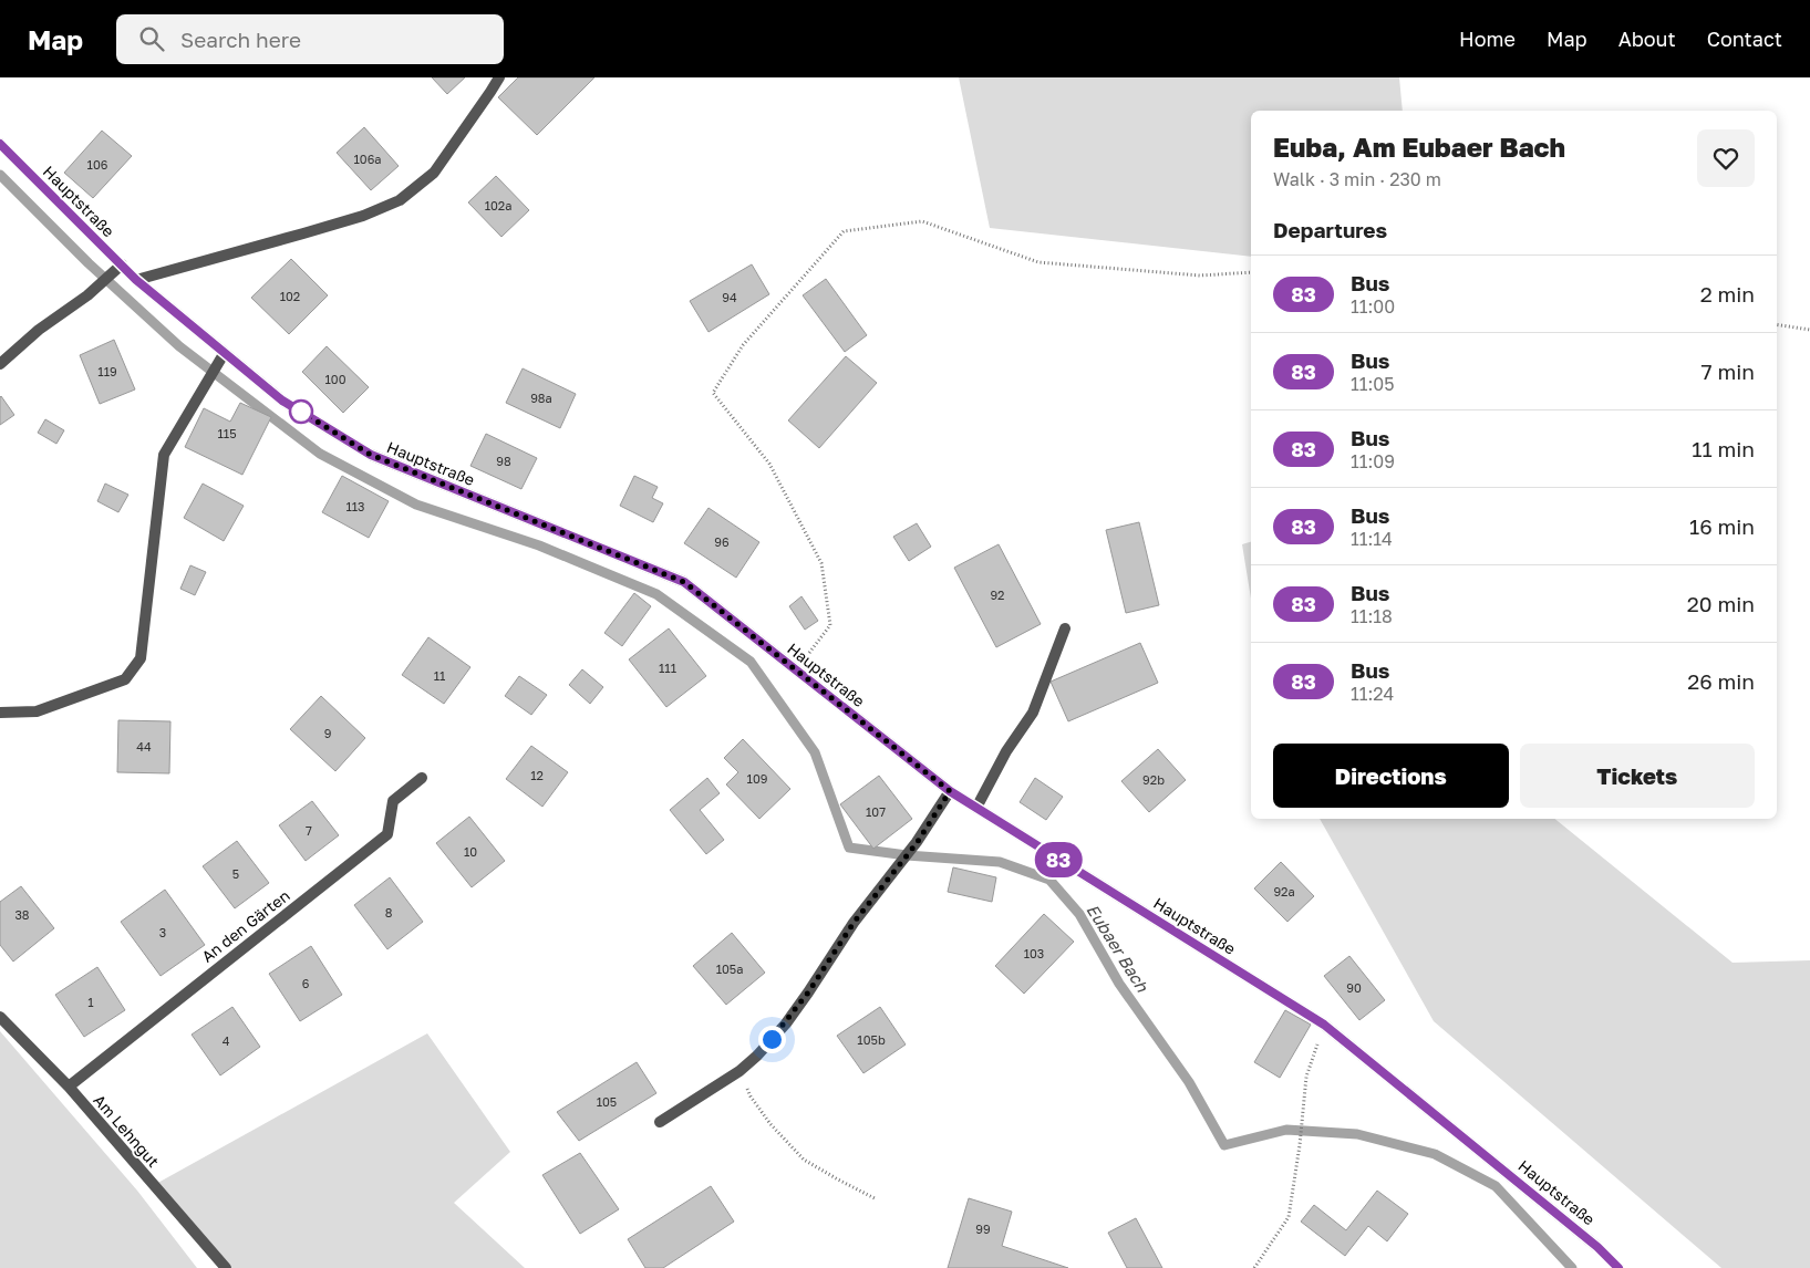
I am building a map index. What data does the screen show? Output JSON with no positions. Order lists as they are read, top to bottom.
{
  "streets": {
    "street": ["Hauptstraße", "An den Gärten", "Am Lehngut"]
  },
  "crossings": [
    ["An den Gärten", "Am Lehngut"]
  ],
  "water": ["Eubaer Bach"],
  "lines": ["bus line 83"],
  "house_numbers": [
    "106a",
    "106",
    "102a",
    "102",
    "94",
    "119",
    "100",
    "98a",
    "115",
    "98",
    "113",
    "96",
    "92",
    "111",
    "11",
    "9",
    "44",
    "12",
    "109",
    "92b",
    "107",
    "7",
    "10",
    "5",
    "92a",
    "8",
    "38",
    "3",
    "103",
    "105a",
    "6",
    "90",
    "1",
    "105b",
    "4",
    "105",
    "99"
  ],
  "page": {
    "header": "Map",
    "search": "Search here",
    "nav": [
      "Home",
      "Map",
      "About",
      "Contact"
    ],
    "on_map": "83",
    "heading": [
      ["Euba, Am Eubaer Bach", "Walk · 3 min · 230 m"],
      "Departures"
    ],
    "list": [
      {
        "mark": "83",
        "name": "Bus",
        "note": "11:00",
        "value": "2 min"
      },
      {
        "mark": "83",
        "name": "Bus",
        "note": "11:05",
        "value": "7 min"
      },
      {
        "mark": "83",
        "name": "Bus",
        "note": "11:09",
        "value": "11 min"
      },
      {
        "mark": "83",
        "name": "Bus",
        "note": "11:14",
        "value": "16 min"
      },
      {
        "mark": "83",
        "name": "Bus",
        "note": "11:18",
        "value": "20 min"
      },
      {
        "mark": "83",
        "name": "Bus",
        "note": "11:24",
        "value": "26 min"
      }
    ],
    "buttons": ["Directions", "Tickets"]
  }
}
